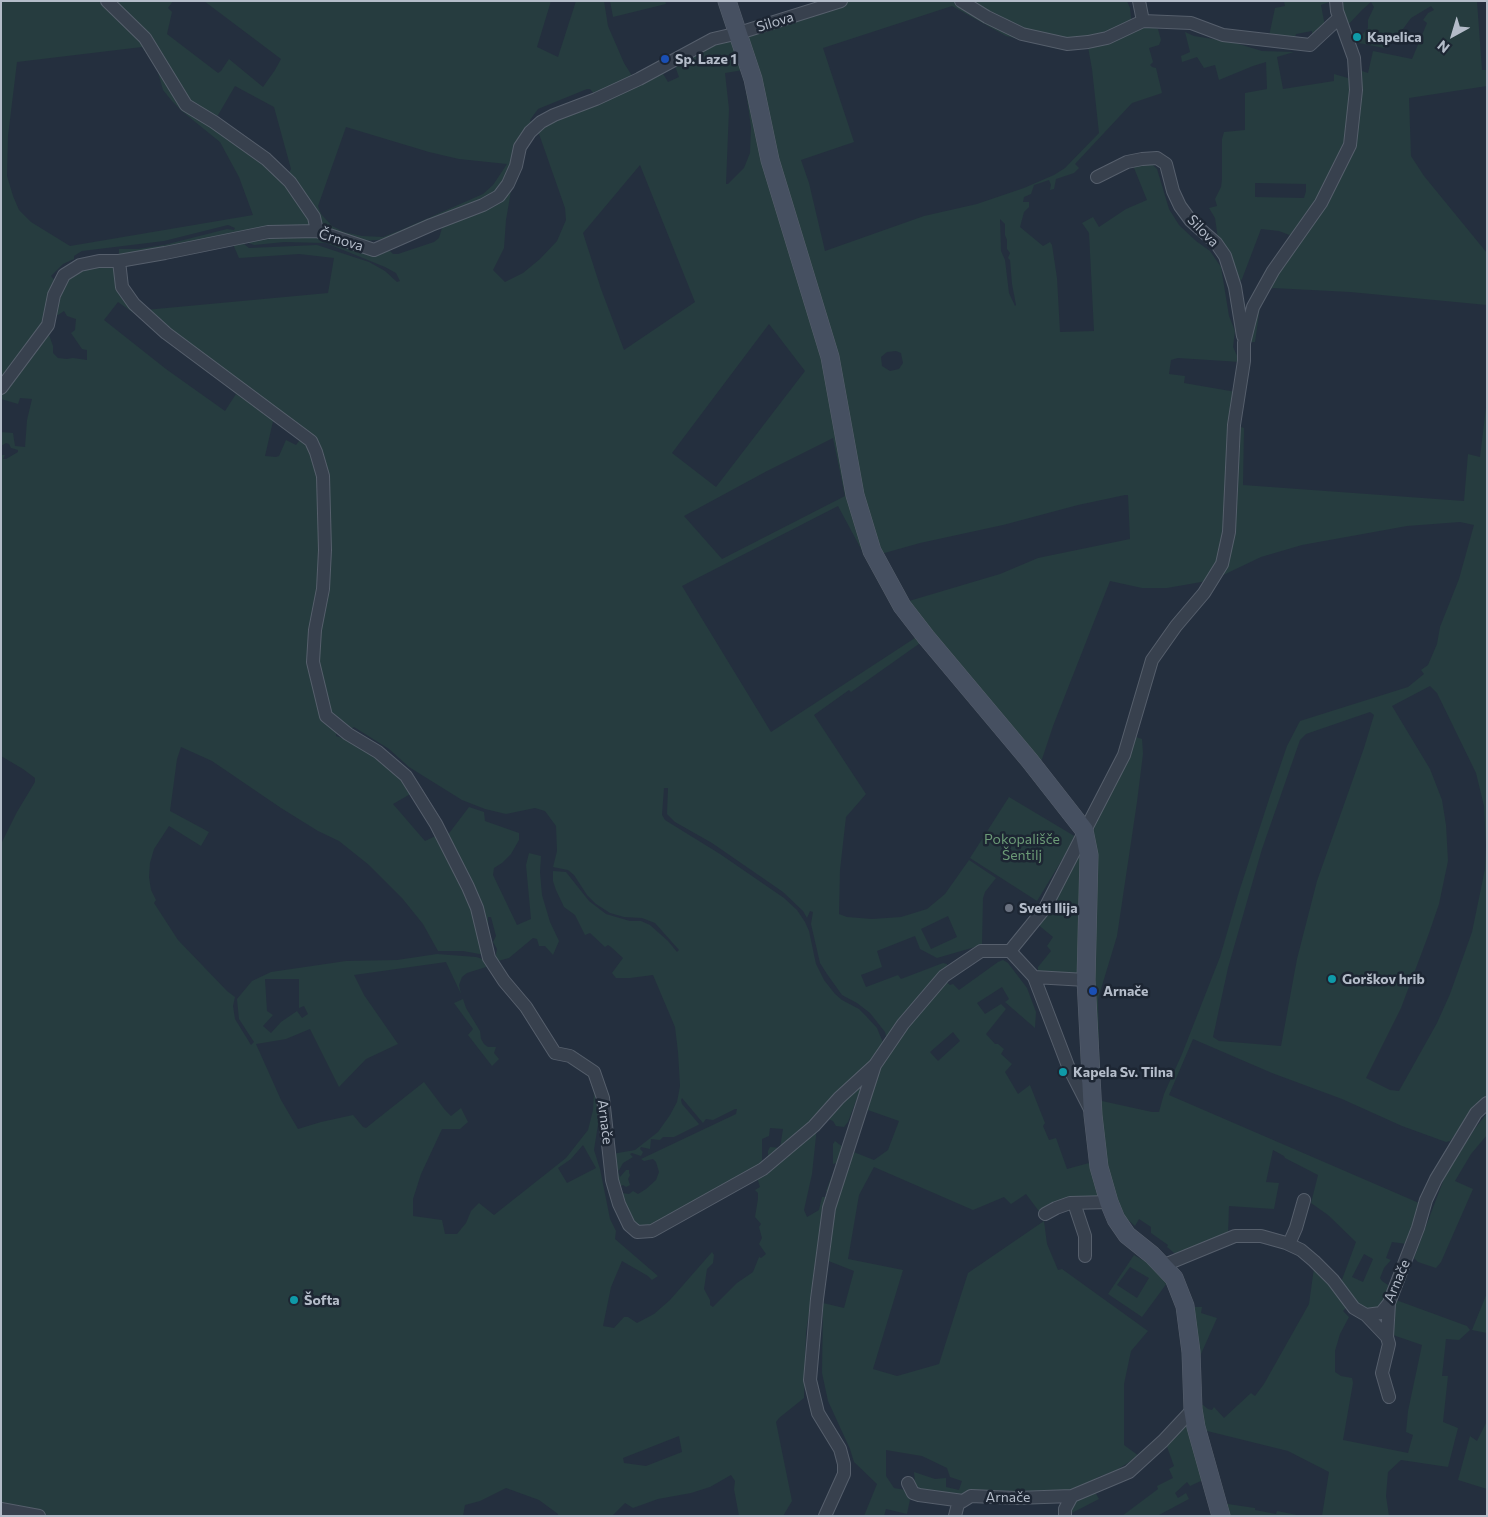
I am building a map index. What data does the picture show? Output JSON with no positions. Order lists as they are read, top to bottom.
{
  "streets": {
    "street": ["Silova", "Črnova", "Arnače"]
  },
  "crossings": [
    ["Silova", "Črnova"],
    ["Črnova", "Arnače"]
  ],
  "parks": ["Pokopališče Šentilj"],
  "places": [
    "Kapelica",
    "Sp. Laze 1",
    "Sveti Ilija",
    "Gorškov hrib",
    "Arnače",
    "Kapela Sv. Tilna",
    "Šofta"
  ],
  "north": "bottom left"
}
